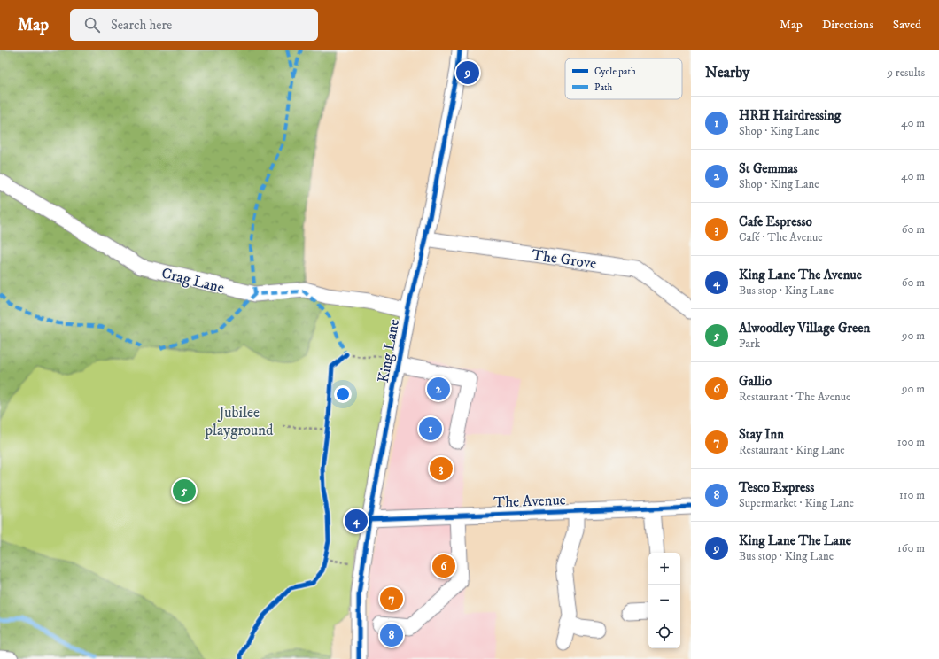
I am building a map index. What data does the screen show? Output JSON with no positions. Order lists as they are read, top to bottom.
{
  "streets": {
    "street": [
      "The Grove",
      "Crag Lane",
      "King Lane",
      "The Avenue"
    ]
  },
  "crossings": [
    ["The Grove", "King Lane"],
    ["Crag Lane", "King Lane"],
    ["King Lane", "The Avenue"]
  ],
  "parks": ["Jubilee playground"],
  "legend": ["Cycle path", "Path"],
  "page": {
    "header": "Map",
    "search": "Search here",
    "nav": ["Map", "Directions", "Saved"],
    "heading": ["Nearby", "9 results"],
    "pins": [
      "9",
      "2",
      "1",
      "3",
      "5",
      "4",
      "6",
      "7",
      "8"
    ],
    "list": [
      {
        "mark": "1",
        "name": "HRH Hairdressing",
        "note": "Shop · King Lane",
        "value": "40 m"
      },
      {
        "mark": "2",
        "name": "St Gemmas",
        "note": "Shop · King Lane",
        "value": "40 m"
      },
      {
        "mark": "3",
        "name": "Cafe Espresso",
        "note": "Café · The Avenue",
        "value": "60 m"
      },
      {
        "mark": "4",
        "name": "King Lane The Avenue",
        "note": "Bus stop · King Lane",
        "value": "60 m"
      },
      {
        "mark": "5",
        "name": "Alwoodley Village Green",
        "note": "Park",
        "value": "90 m"
      },
      {
        "mark": "6",
        "name": "Gallio",
        "note": "Restaurant · The Avenue",
        "value": "90 m"
      },
      {
        "mark": "7",
        "name": "Stay Inn",
        "note": "Restaurant · King Lane",
        "value": "100 m"
      },
      {
        "mark": "8",
        "name": "Tesco Express",
        "note": "Supermarket · King Lane",
        "value": "110 m"
      },
      {
        "mark": "9",
        "name": "King Lane The Lane",
        "note": "Bus stop · King Lane",
        "value": "160 m"
      }
    ],
    "map_buttons": ["+", "−"]
  }
}
